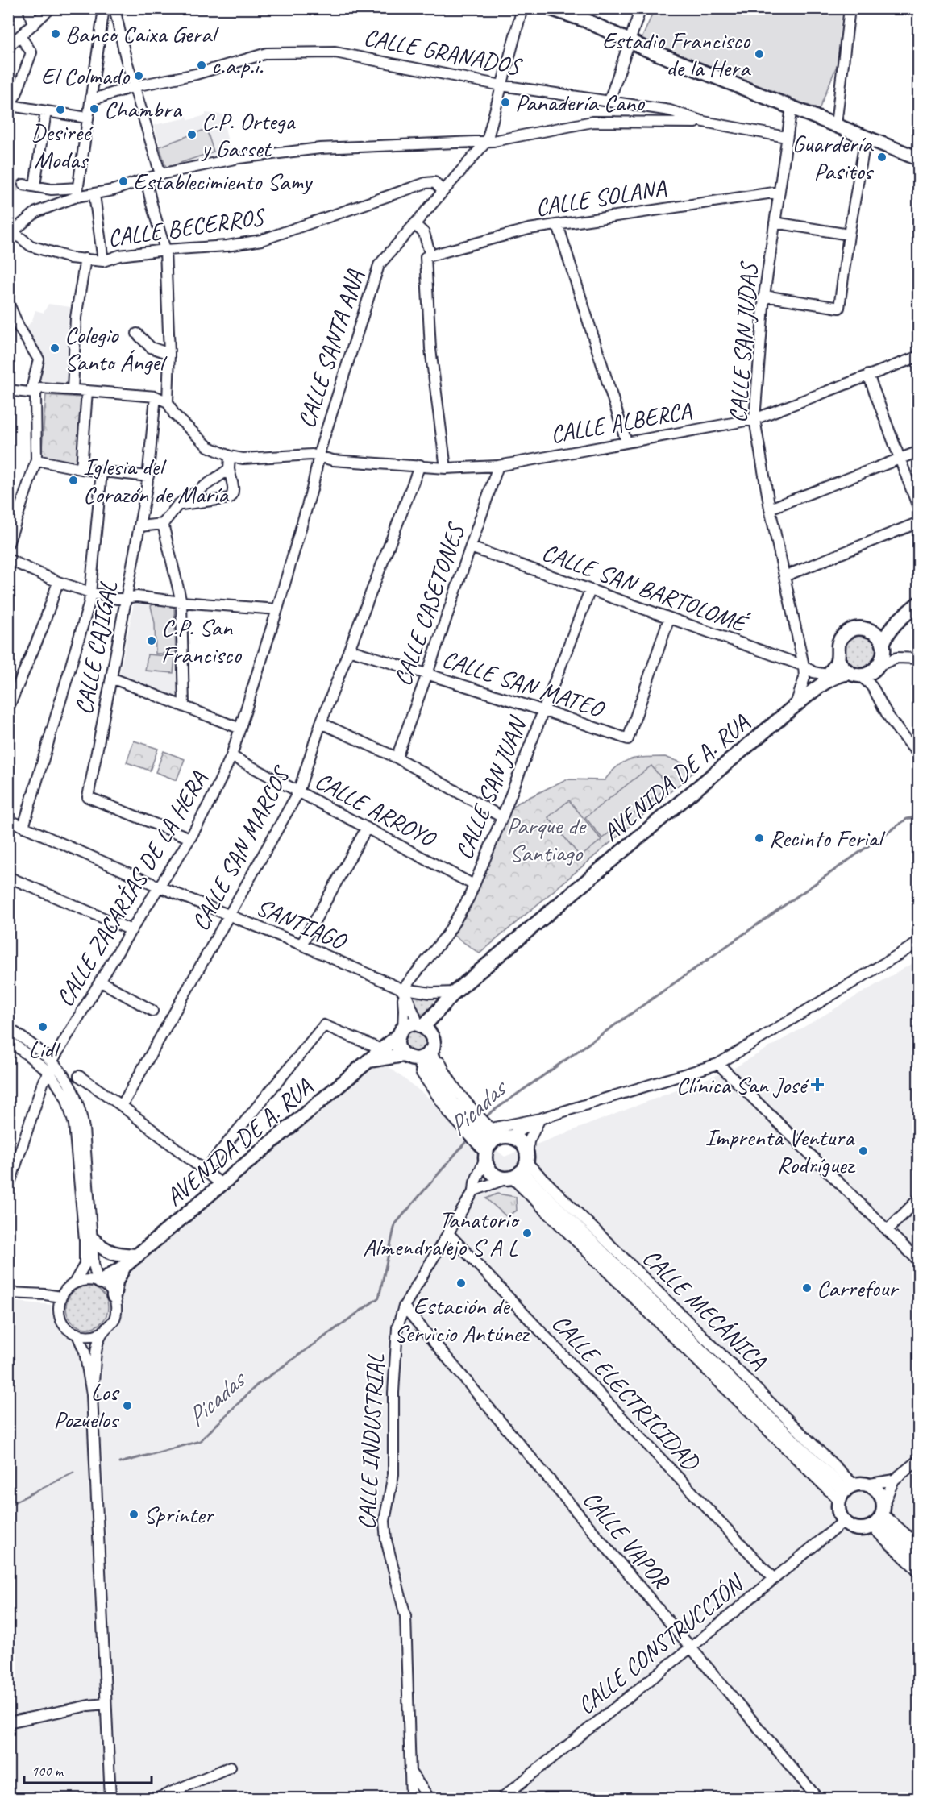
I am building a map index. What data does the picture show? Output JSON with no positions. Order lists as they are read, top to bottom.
{
  "streets": {
    "street": [
      "CALLE GRANADOS",
      "CALLE SOLANA",
      "CALLE BECERROS",
      "CALLE SAN JUDAS",
      "CALLE SANTA ANA",
      "CALLE ALBERCA",
      "CALLE SAN BARTOLOMÉ",
      "CALLE CASETONES",
      "CALLE CAJIGAL",
      "CALLE SAN MATEO",
      "AVENIDA DE A. RUA",
      "CALLE SAN JUAN",
      "CALLE ARROYO",
      "CALLE SAN MARCOS",
      "CALLE ZACARÍAS DE LA HERA",
      "SANTIAGO",
      "CALLE ELECTRICIDAD",
      "CALLE INDUSTRIAL",
      "CALLE VAPOR",
      "CALLE CONSTRUCCIÓN"
    ]
  },
  "crossings": [
    ["CALLE GRANADOS", "CALLE SAN JUDAS"],
    ["CALLE SOLANA", "CALLE SAN JUDAS"],
    ["CALLE BECERROS", "CALLE SANTA ANA"],
    ["CALLE SAN JUDAS", "CALLE ALBERCA"],
    ["CALLE SAN JUDAS", "CALLE SAN BARTOLOMÉ"],
    ["CALLE SAN JUDAS", "AVENIDA DE A. RUA"],
    ["CALLE SANTA ANA", "CALLE ALBERCA"],
    ["CALLE SANTA ANA", "CALLE ZACARÍAS DE LA HERA"],
    ["CALLE ALBERCA", "CALLE CASETONES"],
    ["CALLE ALBERCA", "CALLE SAN MARCOS"],
    ["CALLE ALBERCA", "CALLE ZACARÍAS DE LA HERA"],
    ["CALLE SAN BARTOLOMÉ", "CALLE CASETONES"],
    ["CALLE SAN BARTOLOMÉ", "CALLE SAN MATEO"],
    ["CALLE SAN BARTOLOMÉ", "CALLE SAN JUAN"],
    ["CALLE CASETONES", "CALLE SAN MATEO"],
    ["CALLE CAJIGAL", "CALLE ZACARÍAS DE LA HERA"],
    ["CALLE SAN MATEO", "CALLE SAN JUAN"],
    ["CALLE SAN MATEO", "CALLE SAN MARCOS"],
    ["AVENIDA DE A. RUA", "SANTIAGO"],
    ["CALLE SAN JUAN", "CALLE ARROYO"],
    ["CALLE SAN JUAN", "SANTIAGO"],
    ["CALLE ARROYO", "CALLE SAN MARCOS"],
    ["CALLE ARROYO", "CALLE ZACARÍAS DE LA HERA"],
    ["CALLE SAN MARCOS", "SANTIAGO"],
    ["CALLE ZACARÍAS DE LA HERA", "SANTIAGO"],
    ["CALLE ELECTRICIDAD", "CALLE INDUSTRIAL"],
    ["CALLE ELECTRICIDAD", "CALLE CONSTRUCCIÓN"],
    ["CALLE INDUSTRIAL", "CALLE VAPOR"],
    ["CALLE VAPOR", "CALLE CONSTRUCCIÓN"]
  ],
  "water": ["Picadas"],
  "parks": ["Parque de Santiago"],
  "places": {
    "other": [
      "Banco Caixa Geral",
      "Estadio Francisco de la Hera",
      "c.a.p.i.",
      "El Colmado",
      "Panadería Cano",
      "Chambra",
      "Desireé Modas",
      "C.P. Ortega y Gasset",
      "Guardería Pasitos",
      "Establecimiento Samy",
      "Colegio Santo Ángel",
      "Iglesia del Corazón de María",
      "C.P. San Francisco",
      "Recinto Ferial",
      "Lidl",
      "Imprenta Ventura Rodríguez",
      "Tanatorio Almendralejo S A L",
      "Estación de Servicio Antúnez",
      "Carrefour",
      "Los Pozuelos",
      "Sprinter"
    ],
    "health": ["Clínica San José"]
  },
  "scale_bar": "100 m"
}
